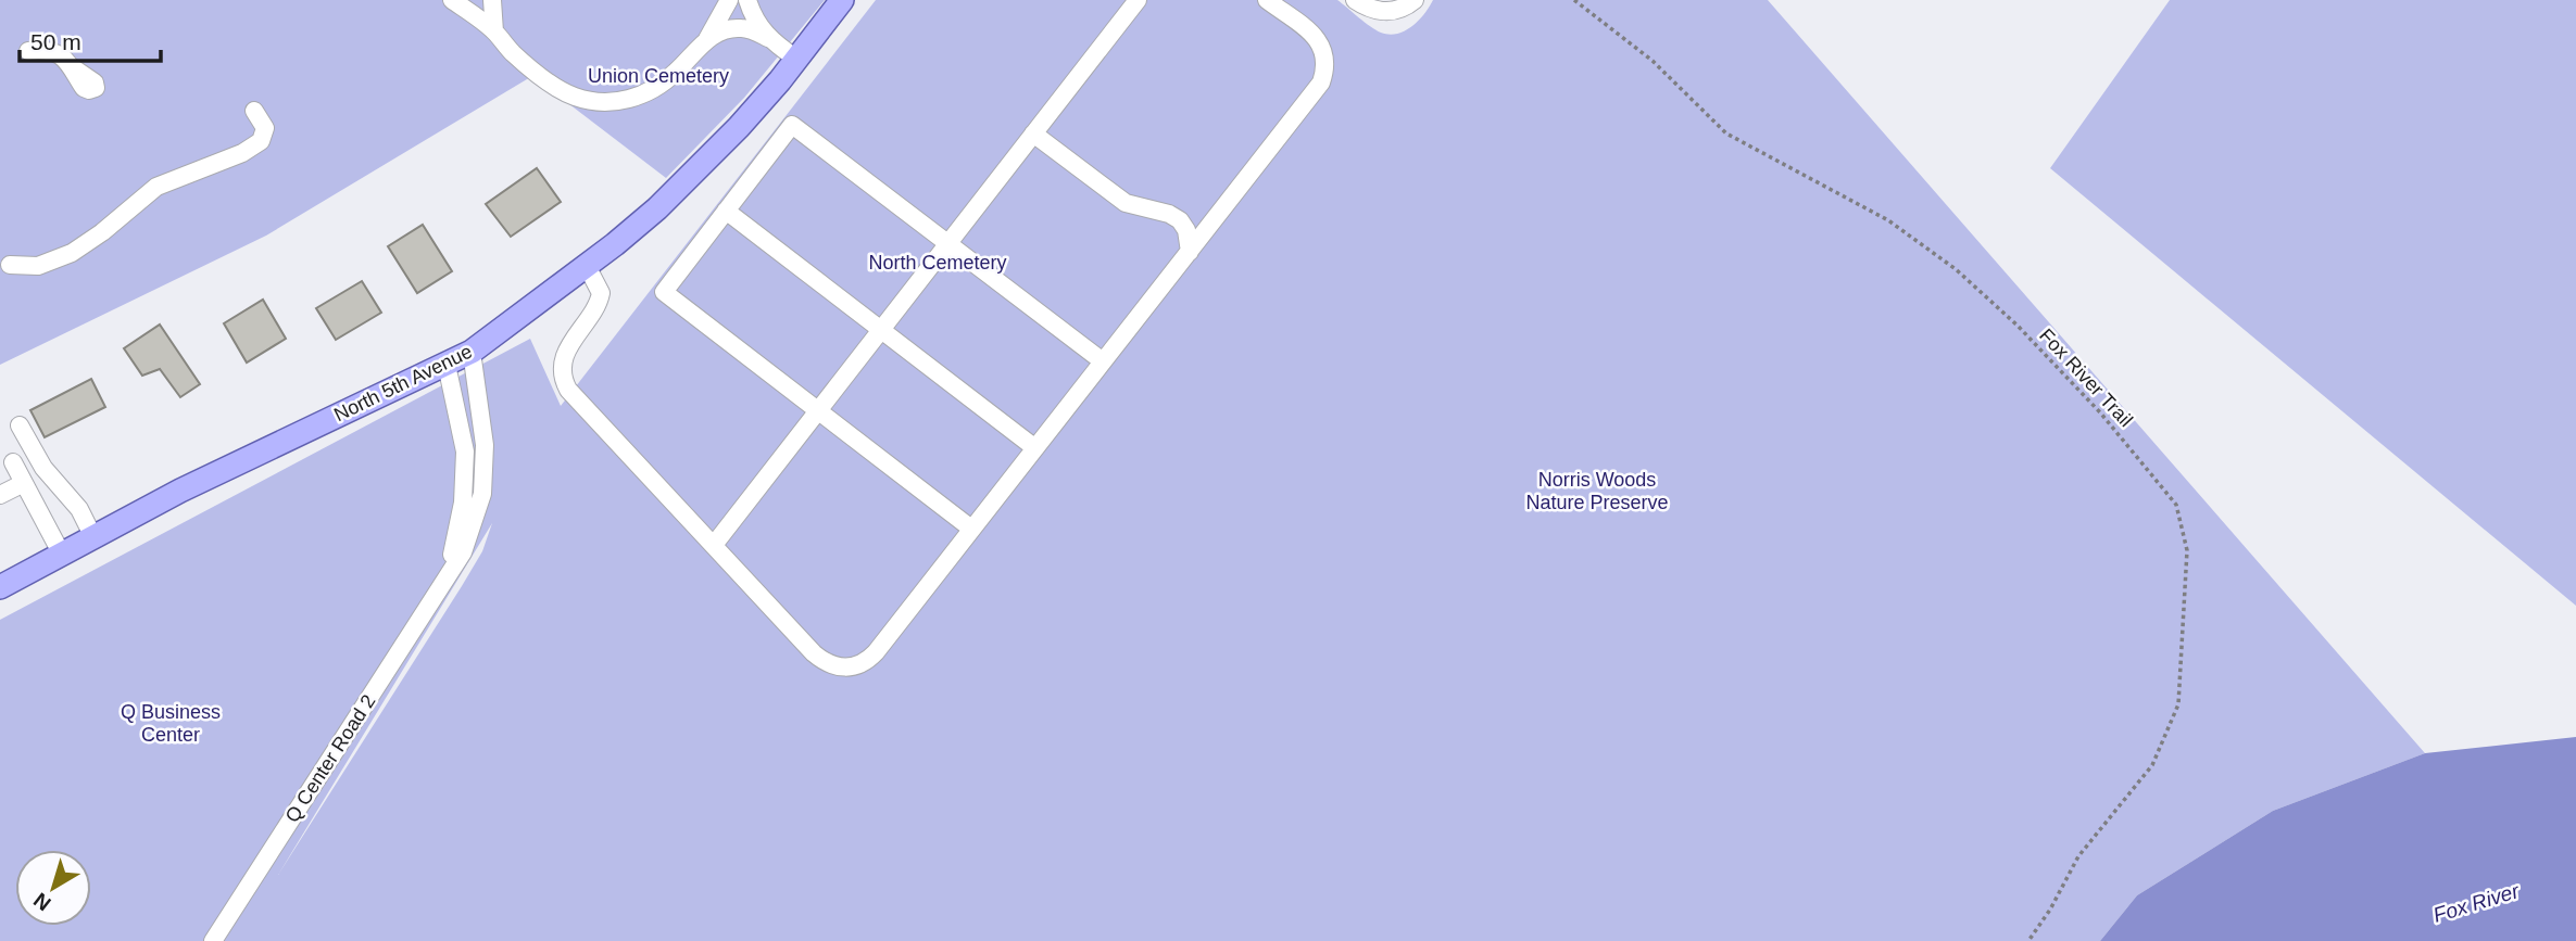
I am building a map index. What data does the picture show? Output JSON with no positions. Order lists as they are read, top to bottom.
{
  "streets": {
    "main road": ["North 5th Avenue"],
    "street": ["Q Center Road 2"],
    "path": ["Fox River Trail"]
  },
  "crossings": [
    ["North 5th Avenue", "Q Center Road 2"]
  ],
  "water": ["Fox River"],
  "parks": [
    "Union Cemetery",
    "North Cemetery",
    "Norris Woods Nature Preserve",
    "Q Business Center"
  ],
  "scale_bar": "50 m",
  "north": "bottom left"
}
